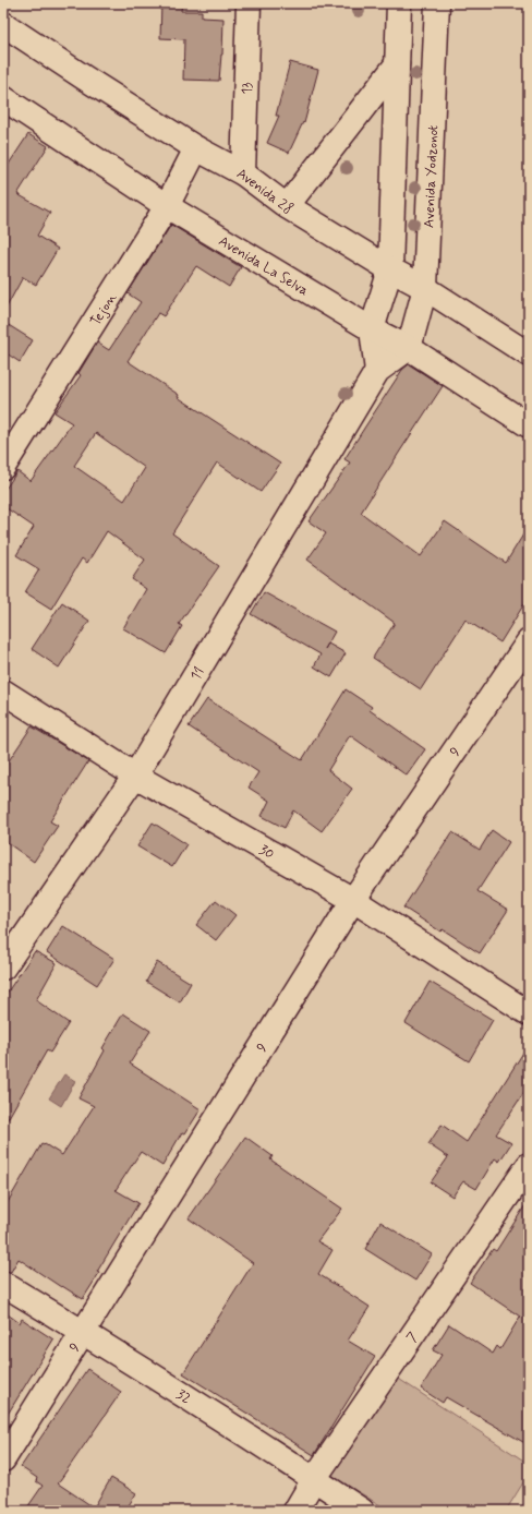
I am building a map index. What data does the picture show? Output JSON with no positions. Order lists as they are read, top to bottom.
{
  "streets": {
    "street": [
      "13",
      "Avenida Yodzonot",
      "Avenida 28",
      "Avenida La Selva",
      "Tejon",
      "11",
      "9",
      "30",
      "7",
      "32"
    ]
  },
  "crossings": [
    ["13", "Avenida 28"],
    ["Avenida Yodzonot", "Avenida 28"],
    ["Avenida Yodzonot", "Avenida La Selva"],
    ["Avenida 28", "Tejon"],
    ["Avenida La Selva", "Tejon"],
    ["11", "30"],
    ["9", "30"],
    ["9", "32"],
    ["7", "32"]
  ]
}
